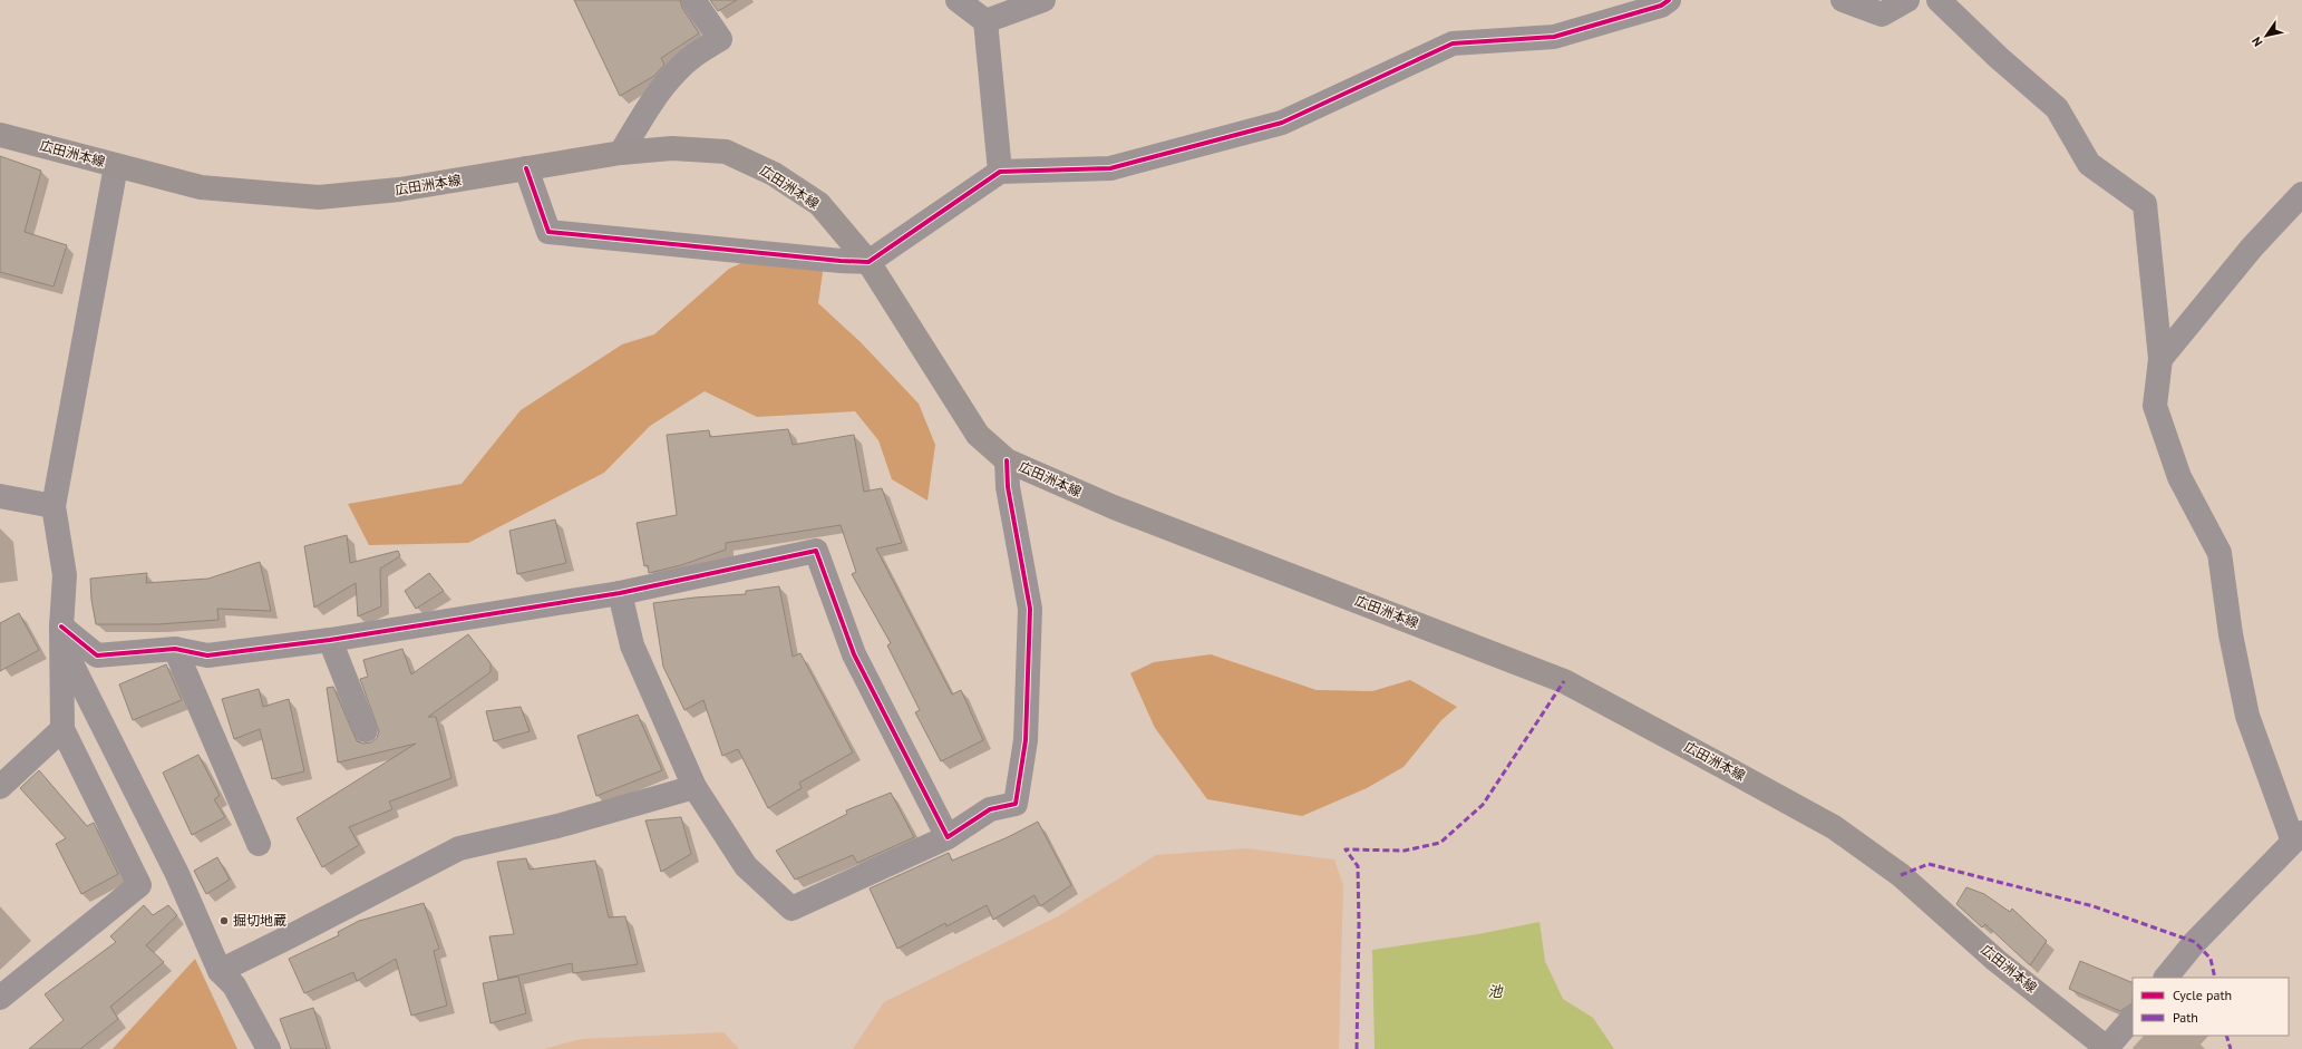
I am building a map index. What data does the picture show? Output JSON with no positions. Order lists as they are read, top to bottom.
{
  "streets": {
    "main road": ["広田洲本線"]
  },
  "water": ["池"],
  "places": ["掘切地蔵"],
  "legend": ["Cycle path", "Path"],
  "north": "bottom left"
}
